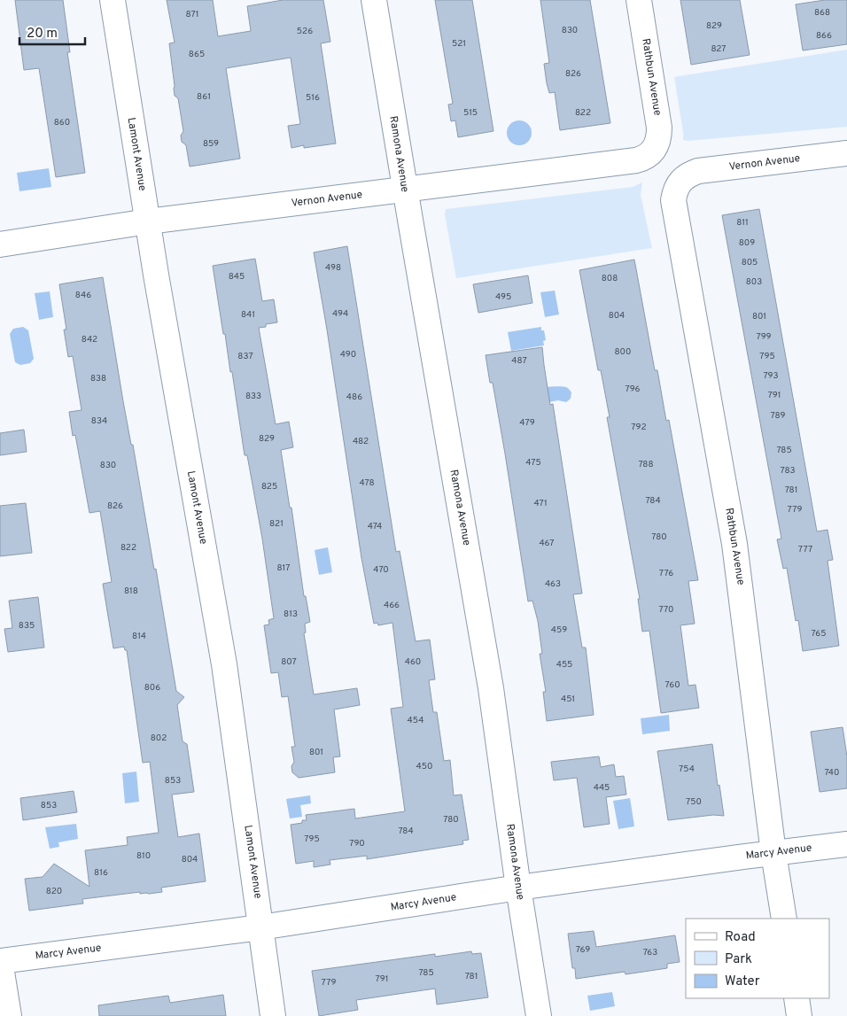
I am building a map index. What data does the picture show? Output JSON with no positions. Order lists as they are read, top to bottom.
{
  "streets": {
    "street": [
      "Rathbun Avenue",
      "Lamont Avenue",
      "Ramona Avenue",
      "Vernon Avenue",
      "Marcy Avenue"
    ]
  },
  "crossings": [
    ["Rathbun Avenue", "Vernon Avenue"],
    ["Rathbun Avenue", "Marcy Avenue"],
    ["Lamont Avenue", "Vernon Avenue"],
    ["Lamont Avenue", "Marcy Avenue"],
    ["Ramona Avenue", "Vernon Avenue"],
    ["Ramona Avenue", "Marcy Avenue"]
  ],
  "house_numbers": [
    "868",
    "871",
    "829",
    "830",
    "526",
    "866",
    "521",
    "827",
    "865",
    "826",
    "861",
    "516",
    "515",
    "822",
    "860",
    "859",
    "811",
    "809",
    "805",
    "498",
    "845",
    "808",
    "803",
    "846",
    "495",
    "494",
    "841",
    "804",
    "801",
    "799",
    "842",
    "800",
    "490",
    "837",
    "795",
    "487",
    "793",
    "838",
    "796",
    "791",
    "833",
    "486",
    "789",
    "834",
    "479",
    "792",
    "829",
    "482",
    "785",
    "475",
    "788",
    "830",
    "783",
    "478",
    "825",
    "781",
    "784",
    "471",
    "826",
    "779",
    "821",
    "474",
    "780",
    "467",
    "822",
    "777",
    "817",
    "470",
    "776",
    "463",
    "818",
    "466",
    "770",
    "813",
    "835",
    "459",
    "765",
    "814",
    "807",
    "460",
    "455",
    "760",
    "806",
    "451",
    "454",
    "802",
    "801",
    "450",
    "754",
    "740",
    "853",
    "445",
    "750",
    "853",
    "780",
    "784",
    "795",
    "790",
    "810",
    "804",
    "816",
    "820",
    "769",
    "763",
    "785",
    "781",
    "791",
    "779"
  ],
  "legend": ["Road", "Park", "Water"],
  "scale_bar": "20 m"
}
